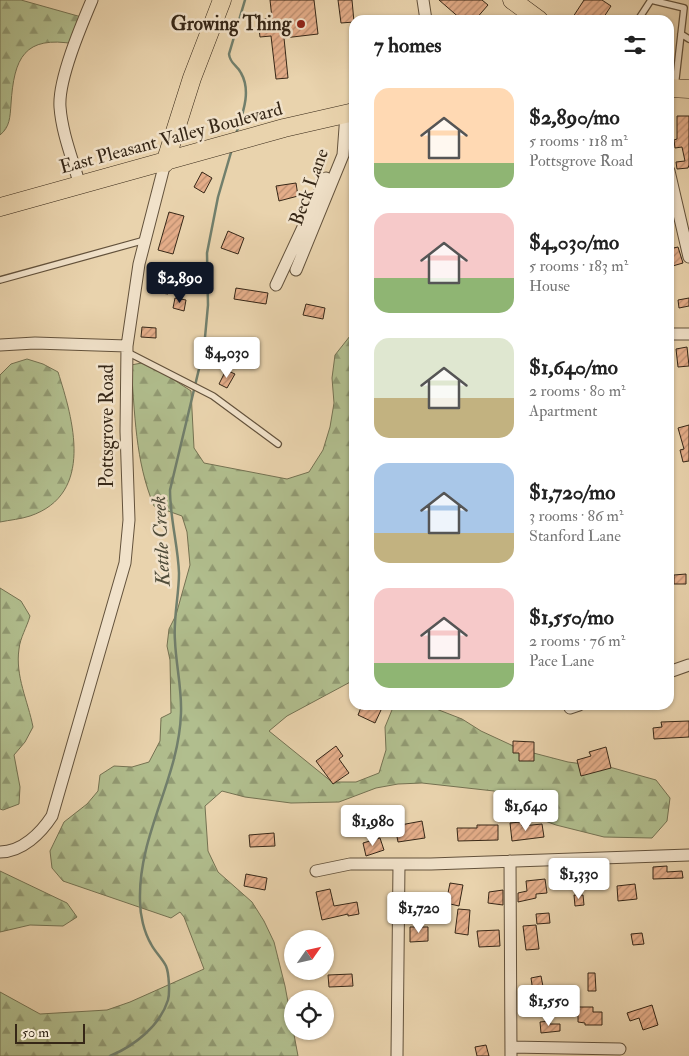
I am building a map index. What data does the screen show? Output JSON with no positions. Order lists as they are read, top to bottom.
{
  "streets": {
    "main road": ["East Pleasant Valley Boulevard", "Pottsgrove Road"],
    "street": ["Beck Lane"]
  },
  "crossings": [
    ["East Pleasant Valley Boulevard", "Pottsgrove Road"]
  ],
  "water": ["Kettle Creek"],
  "places": ["Growing Thing"],
  "scale_bar": "50 m",
  "north": "top right",
  "page": {
    "heading": "7 homes",
    "list": [
      {
        "name": "$2,890/mo",
        "note": "5 rooms · 118 m² · Pottsgrove Road"
      },
      {
        "name": "$4,030/mo",
        "note": "5 rooms · 183 m² · House"
      },
      {
        "name": "$1,640/mo",
        "note": "2 rooms · 80 m² · Apartment"
      },
      {
        "name": "$1,720/mo",
        "note": "3 rooms · 86 m² · Stanford Lane"
      },
      {
        "name": "$1,550/mo",
        "note": "2 rooms · 76 m² · Pace Lane"
      }
    ],
    "price": [
      "$2,890",
      "$4,030",
      "$1,640",
      "$1,980",
      "$1,330",
      "$1,720",
      "$1,550"
    ],
    "scale": "50 m"
  }
}
